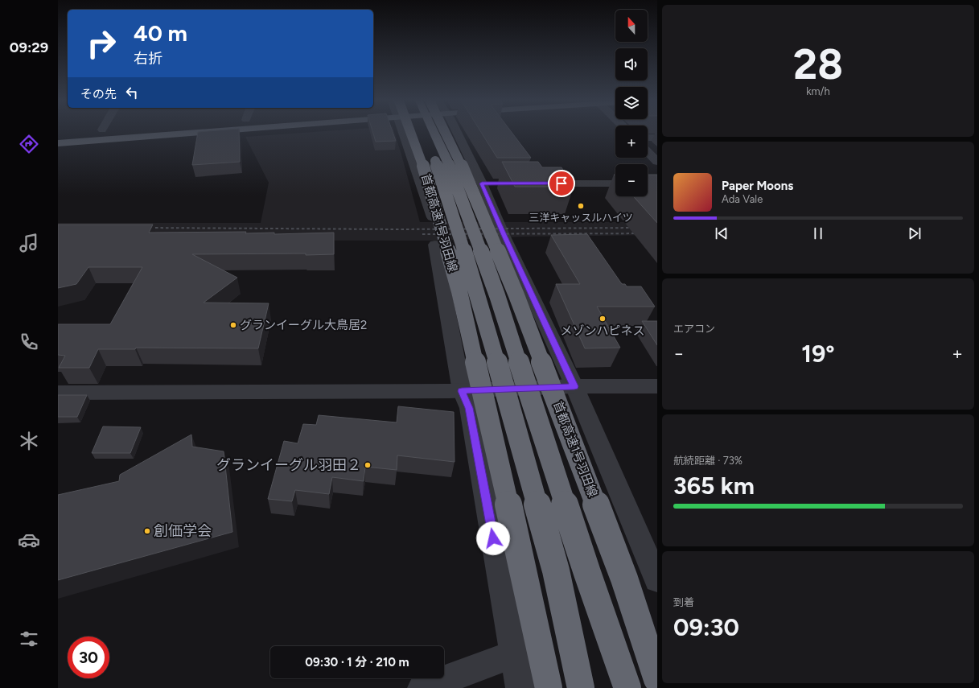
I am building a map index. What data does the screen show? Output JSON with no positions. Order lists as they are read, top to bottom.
{
  "streets": {
    "highway": ["首都高速1号羽田線"]
  },
  "places": [
    "三洋キャッスルハイツ",
    "メゾンハピネス",
    "グランイーグル大鳥居2",
    "グランイーグル羽田２",
    "創価学会"
  ],
  "north": "top",
  "page": {
    "tabs": "09:29",
    "tile": [
      ["28", "km/h"],
      "エアコン",
      ["航続距離 · 73%", "365 km"],
      ["到着", "09:30"]
    ],
    "map_buttons": ["+", "−"],
    "turn": ["40 m", "右折"],
    "then": "その先",
    "song": ["Paper Moons", "Ada Vale"],
    "heat": ["−", "19°", "+"],
    "limit": "30",
    "trip": "09:30 · 1 分 · 210 m"
  }
}
